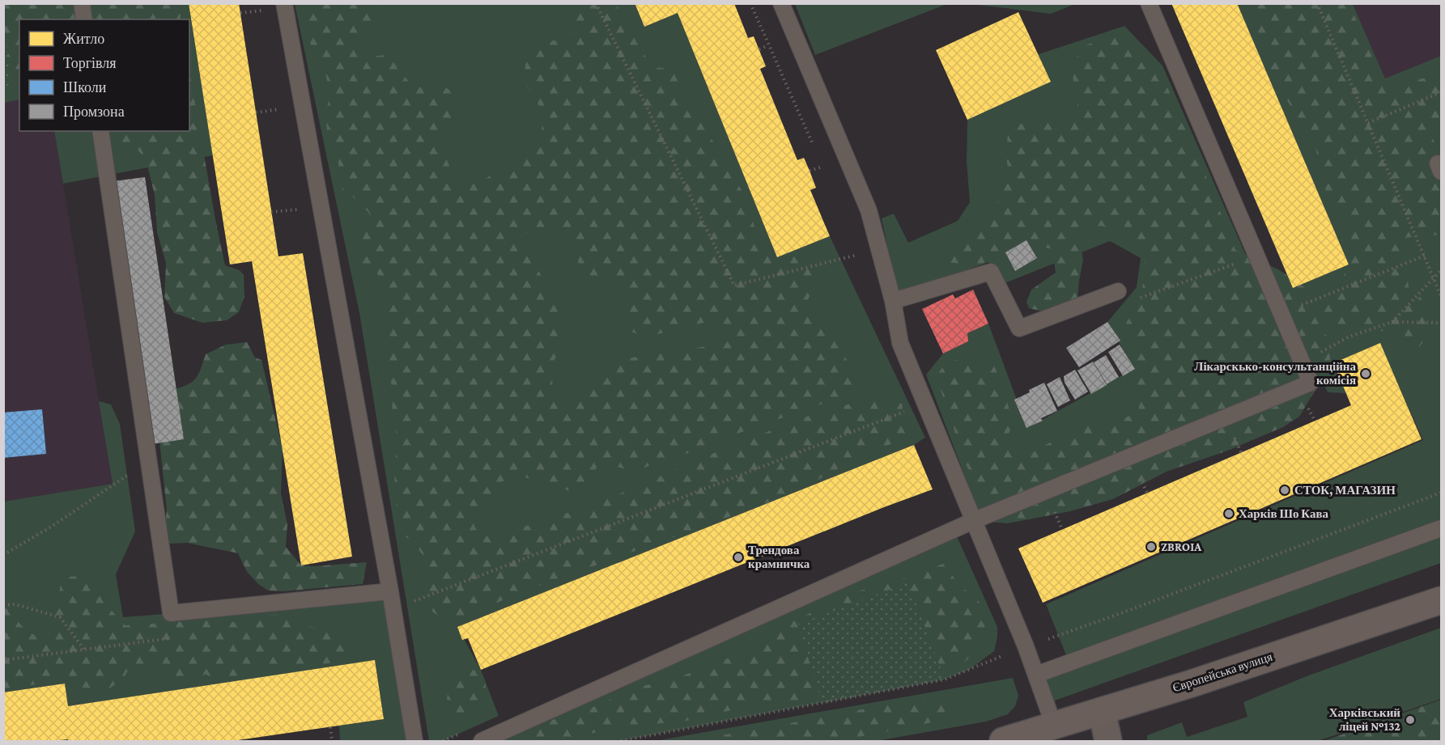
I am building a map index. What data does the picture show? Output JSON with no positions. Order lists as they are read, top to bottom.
{
  "streets": {
    "main road": ["Європейська вулиця"]
  },
  "places": [
    "Лікарскько-консультанційна комісія",
    "СТОК, МАГАЗИН",
    "Харків Шо Кава",
    "ZBROIA",
    "Трендова крамничка",
    "Харківський ліцей №132"
  ],
  "legend": [
    "Житло",
    "Торгівля",
    "Школи",
    "Промзона"
  ]
}
